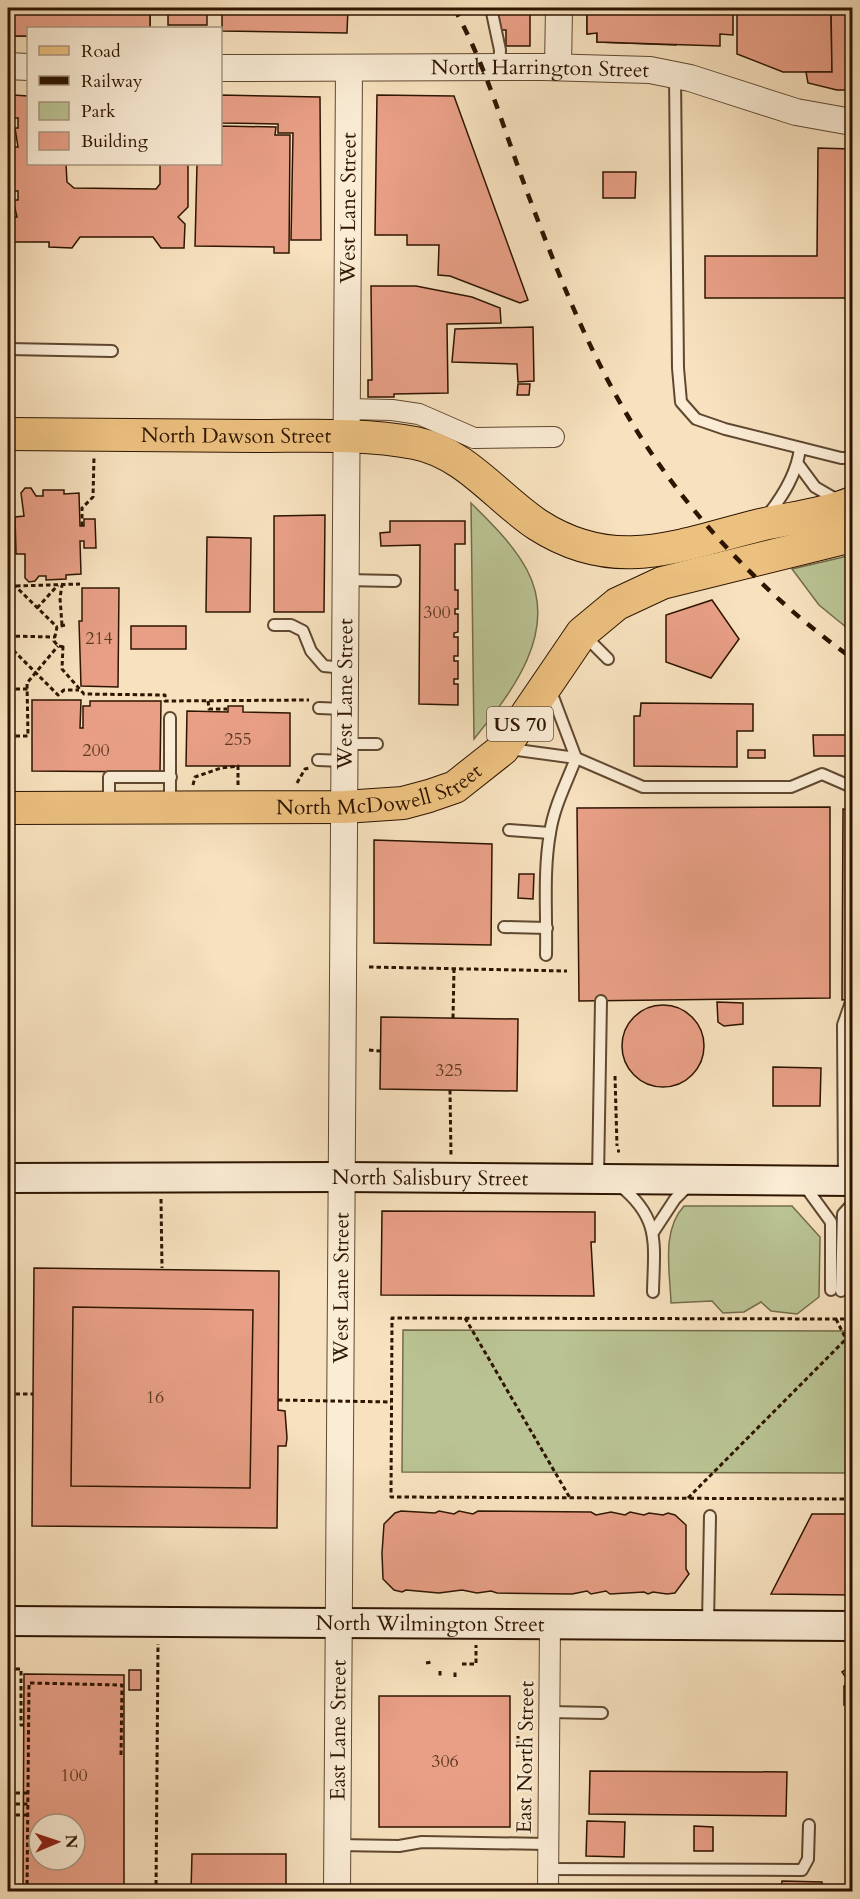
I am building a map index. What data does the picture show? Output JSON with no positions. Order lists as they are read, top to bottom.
{
  "streets": {
    "main road": [
      "North Dawson Street",
      "US 70",
      "North McDowell Street",
      "North Salisbury Street",
      "North Wilmington Street"
    ],
    "street": [
      "North Harrington Street",
      "West Lane Street",
      "East Lane Street",
      "East North Street"
    ]
  },
  "crossings": [
    ["North Harrington Street", "West Lane Street"],
    ["West Lane Street", "North Dawson Street"],
    ["West Lane Street", "North McDowell Street"],
    ["West Lane Street", "North Salisbury Street"],
    ["West Lane Street", "East Lane Street"],
    ["North Wilmington Street", "East Lane Street"],
    ["North Wilmington Street", "East North Street"]
  ],
  "house_numbers": [
    "300",
    "214",
    "255",
    "200",
    "325",
    "16",
    "306",
    "100"
  ],
  "legend": [
    "Road",
    "Railway",
    "Park",
    "Building"
  ],
  "north": "right"
}
